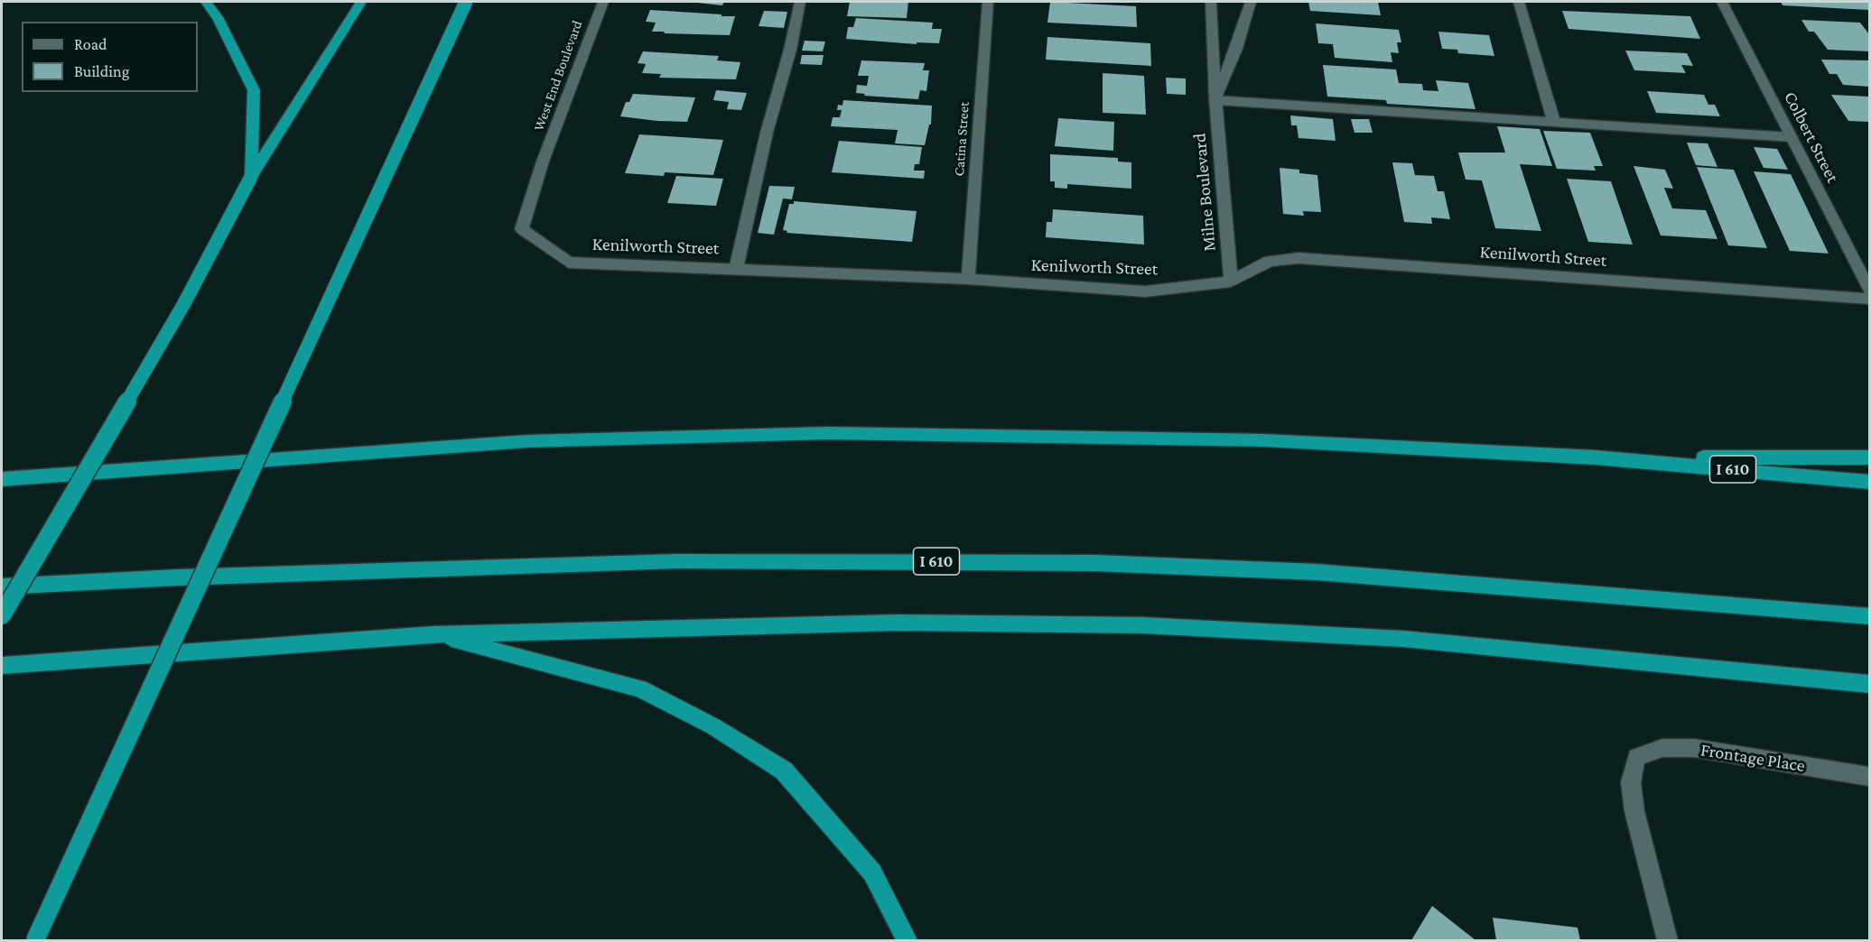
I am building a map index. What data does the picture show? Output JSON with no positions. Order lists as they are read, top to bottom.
{
  "streets": {
    "highway": ["I 610"],
    "street": [
      "West End Boulevard",
      "Colbert Street",
      "Catina Street",
      "Milne Boulevard",
      "Kenilworth Street",
      "Frontage Place"
    ]
  },
  "crossings": [
    ["West End Boulevard", "Kenilworth Street"],
    ["Catina Street", "Kenilworth Street"],
    ["Milne Boulevard", "Kenilworth Street"]
  ],
  "legend": ["Road", "Building"]
}
